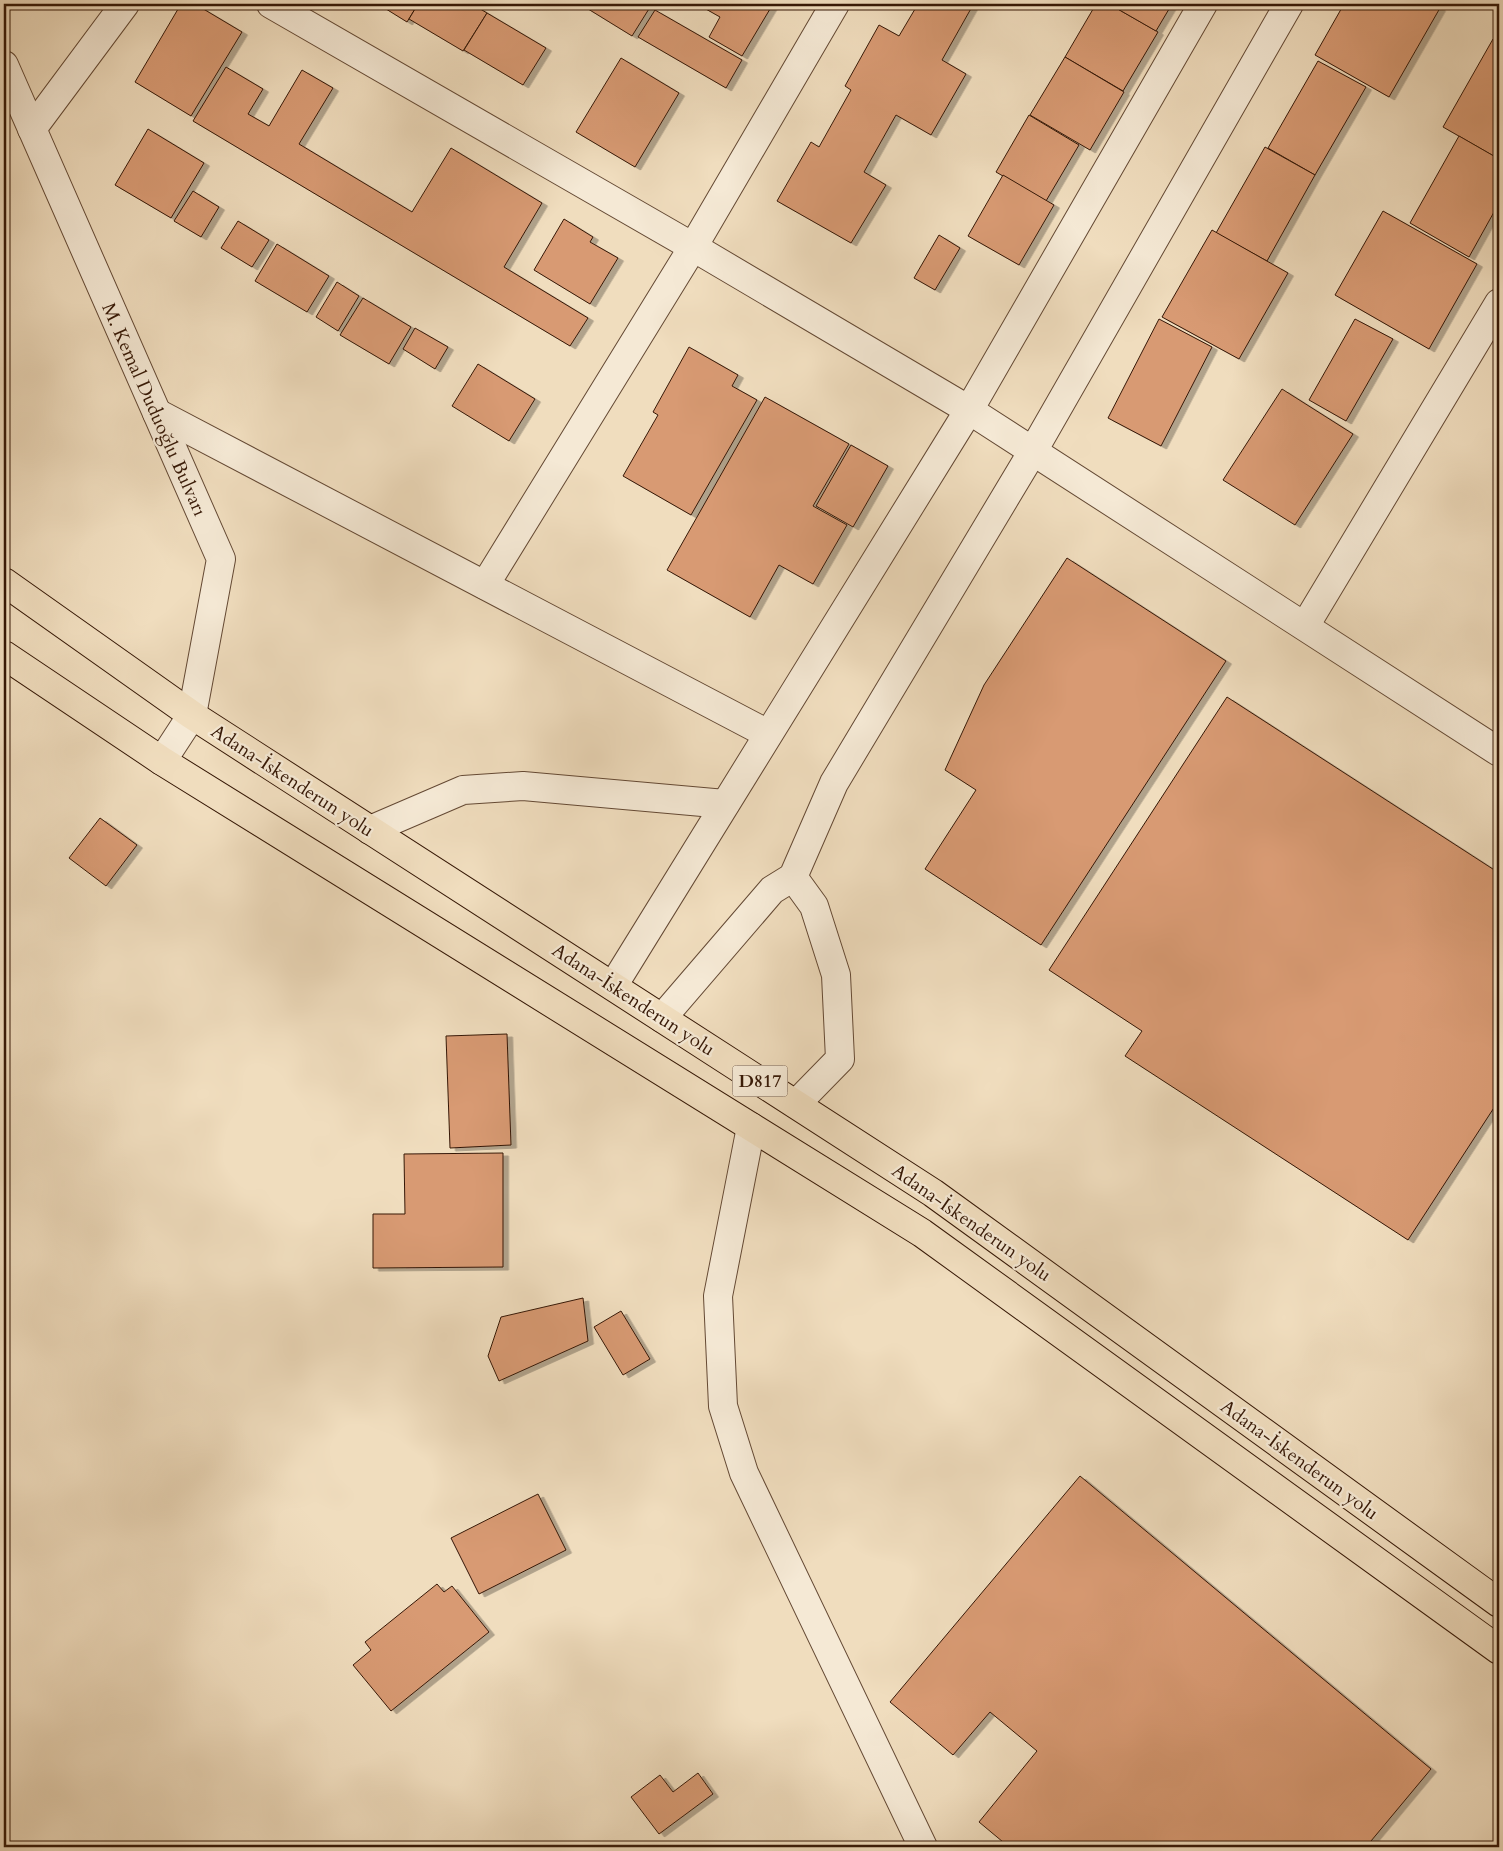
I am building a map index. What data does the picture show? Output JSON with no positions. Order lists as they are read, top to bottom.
{
  "streets": {
    "highway": ["Adana-İskenderun yolu", "D817"],
    "street": ["M. Kemal Duduoğlu Bulvarı"]
  },
  "crossings": [
    ["M. Kemal Duduoğlu Bulvarı", "Adana-İskenderun yolu"],
    ["M. Kemal Duduoğlu Bulvarı", "D817"]
  ]
}
